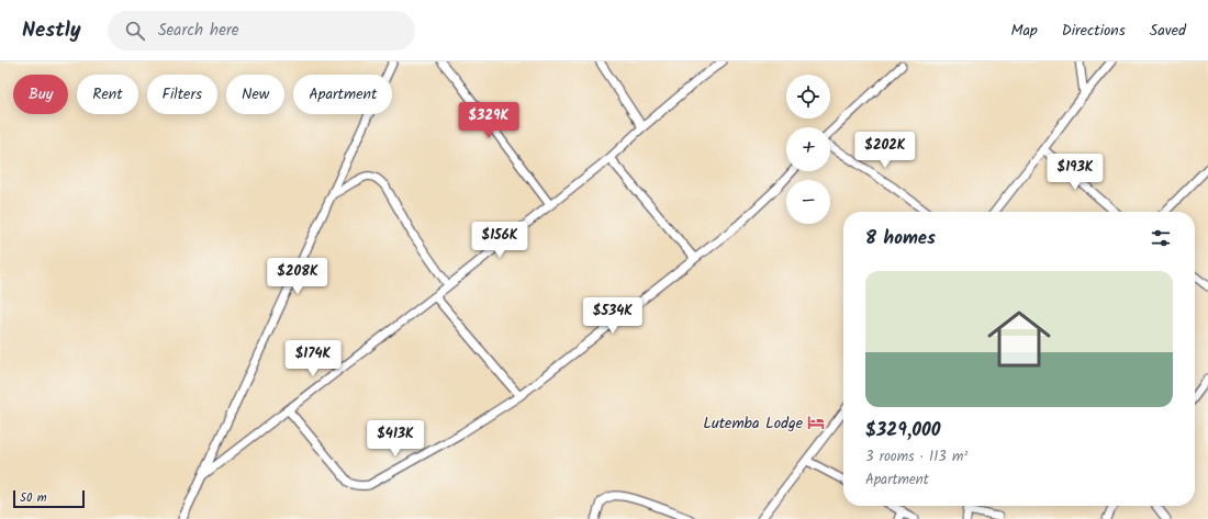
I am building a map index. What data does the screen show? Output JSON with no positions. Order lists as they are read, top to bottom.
{
  "places": {
    "hotel": ["Lutemba Lodge"]
  },
  "scale_bar": "50 m",
  "page": {
    "header": "Nestly",
    "search": "Search here",
    "nav": ["Map", "Directions", "Saved"],
    "map_buttons": ["+", "−"],
    "chip": [
      "Buy",
      "Rent",
      "Filters",
      "New",
      "Apartment"
    ],
    "price": [
      "$329K",
      "$202K",
      "$193K",
      "$156K",
      "$208K",
      "$534K",
      "$174K",
      "$413K"
    ],
    "heading": "8 homes",
    "list": [
      {
        "name": "$329,000",
        "note": "3 rooms · 113 m² · Apartment"
      }
    ],
    "scale": "50 m"
  }
}
